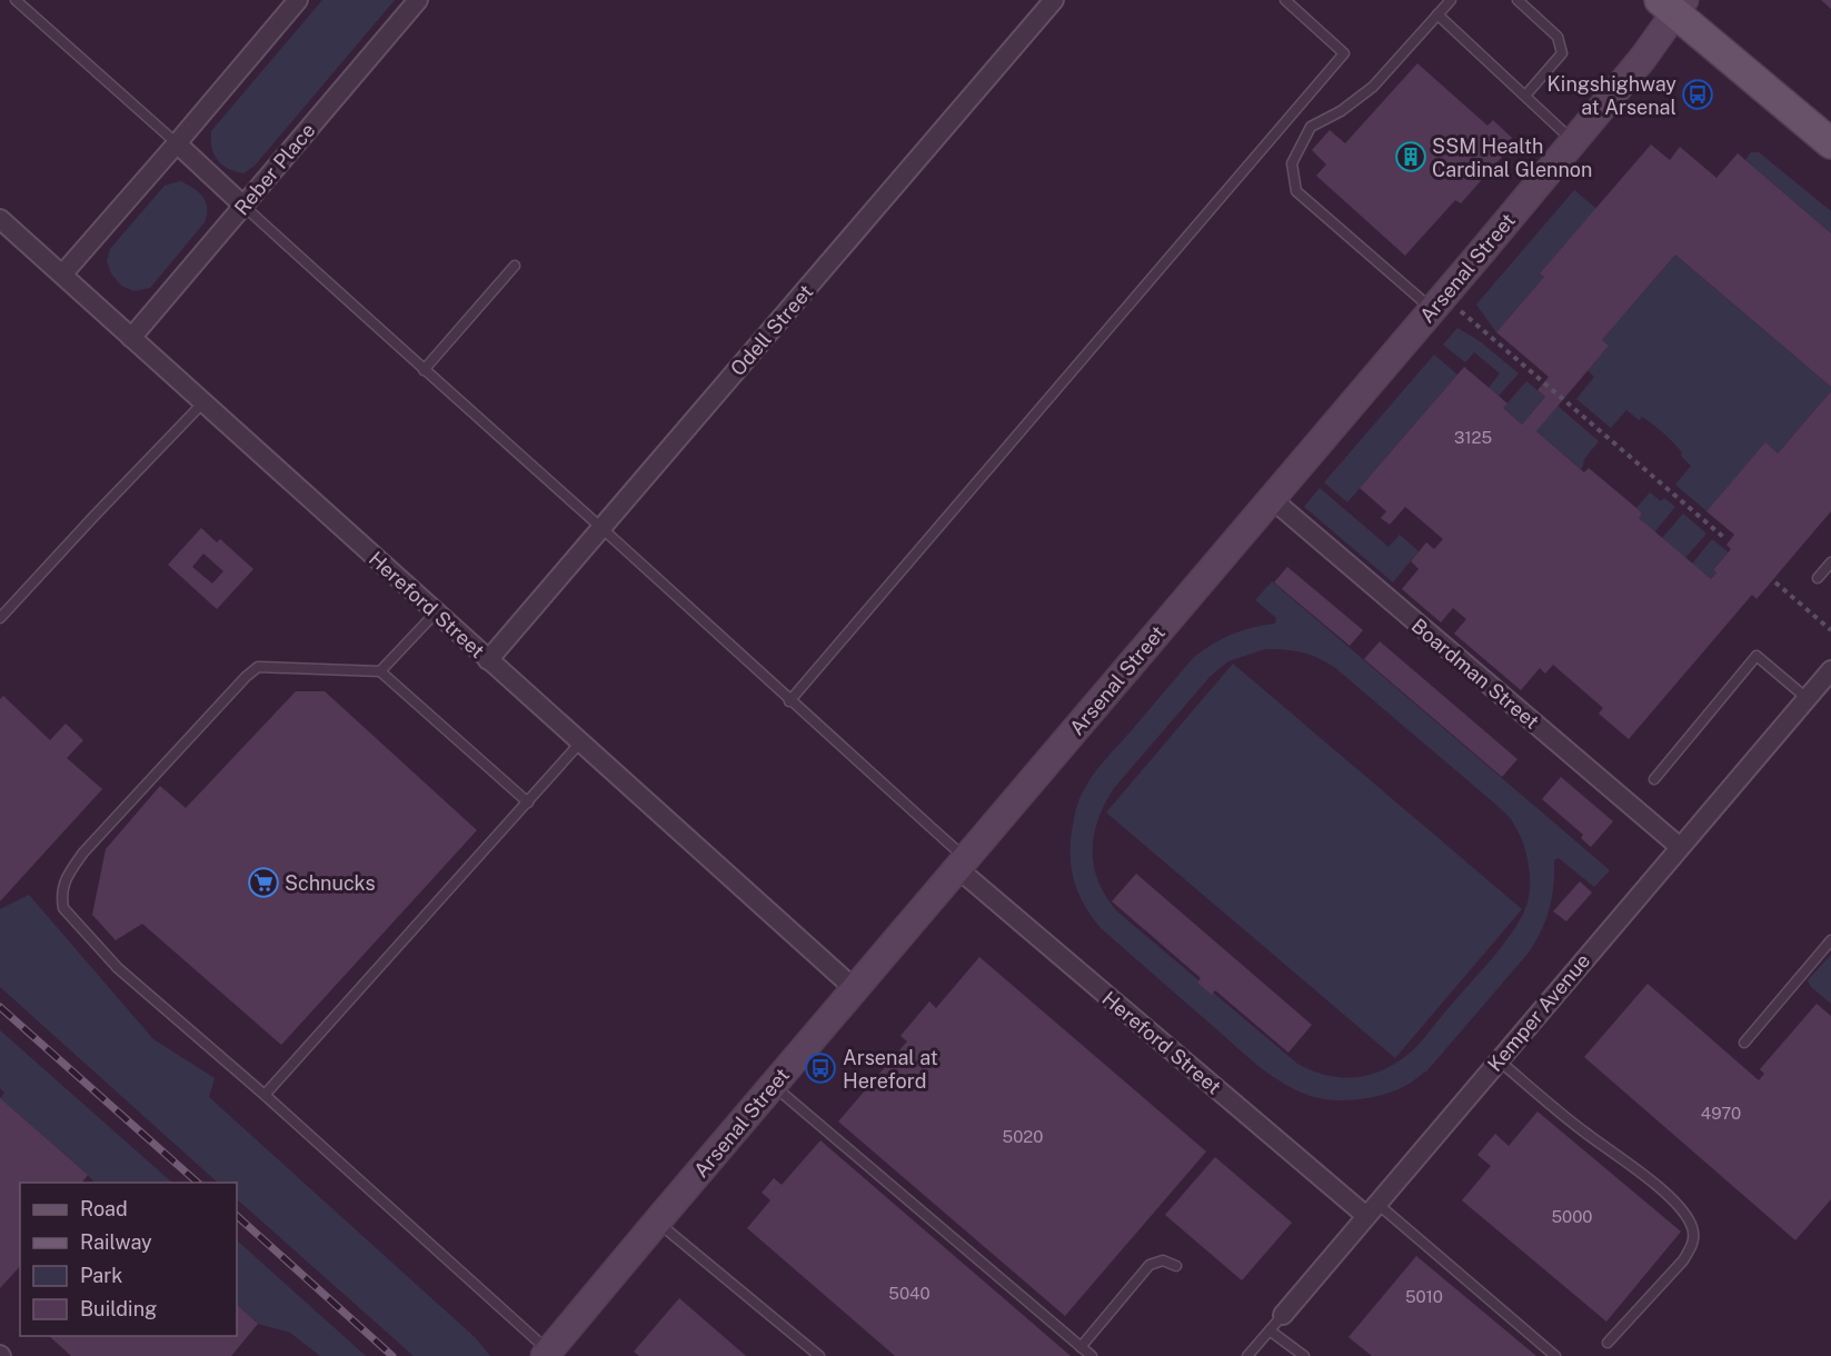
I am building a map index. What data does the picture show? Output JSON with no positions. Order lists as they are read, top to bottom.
{
  "streets": {
    "main road": ["Arsenal Street"],
    "street": [
      "Reber Place",
      "Odell Street",
      "Hereford Street",
      "Boardman Street",
      "Kemper Avenue"
    ]
  },
  "crossings": [
    ["Reber Place", "Hereford Street"],
    ["Arsenal Street", "Hereford Street"],
    ["Arsenal Street", "Boardman Street"],
    ["Odell Street", "Hereford Street"],
    ["Hereford Street", "Kemper Avenue"],
    ["Boardman Street", "Kemper Avenue"]
  ],
  "places": {
    "bus stop": ["Kingshighway at Arsenal", "Arsenal at Hereford"],
    "building": ["SSM Health Cardinal Glennon"],
    "supermarket": ["Schnucks"]
  },
  "house_numbers": [
    "3125",
    "4970",
    "5020",
    "5000",
    "5040",
    "5010"
  ],
  "legend": [
    "Road",
    "Railway",
    "Park",
    "Building"
  ]
}
